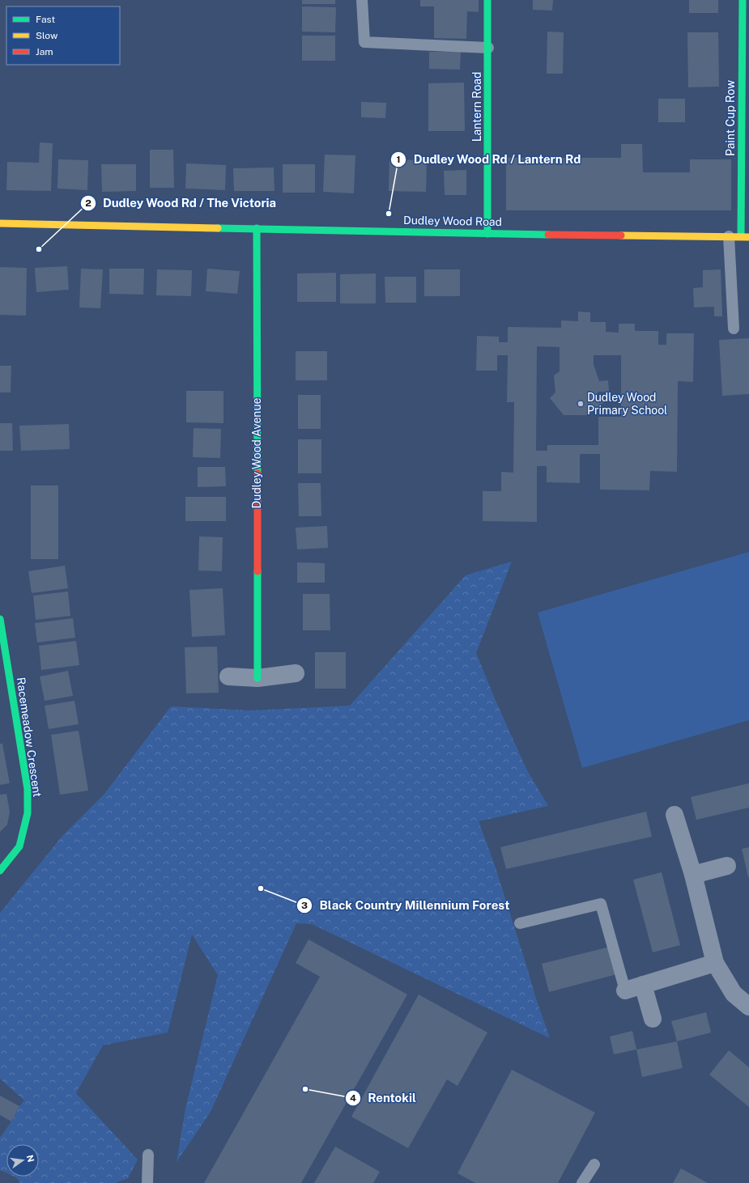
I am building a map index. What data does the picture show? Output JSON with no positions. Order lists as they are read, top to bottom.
{
  "streets": {
    "street": [
      "Lantern Road",
      "Paint Cup Row",
      "Dudley Wood Road",
      "Dudley Wood Avenue",
      "Racemeadow Crescent"
    ]
  },
  "crossings": [
    ["Lantern Road", "Dudley Wood Road"],
    ["Paint Cup Row", "Dudley Wood Road"],
    ["Dudley Wood Road", "Dudley Wood Avenue"]
  ],
  "places": [
    "Dudley Wood Rd / Lantern Rd",
    "Dudley Wood Rd / The Victoria",
    "Dudley Wood Primary School",
    "Black Country Millennium Forest",
    "Rentokil"
  ],
  "legend": ["Fast", "Slow", "Jam"],
  "north": "right"
}
